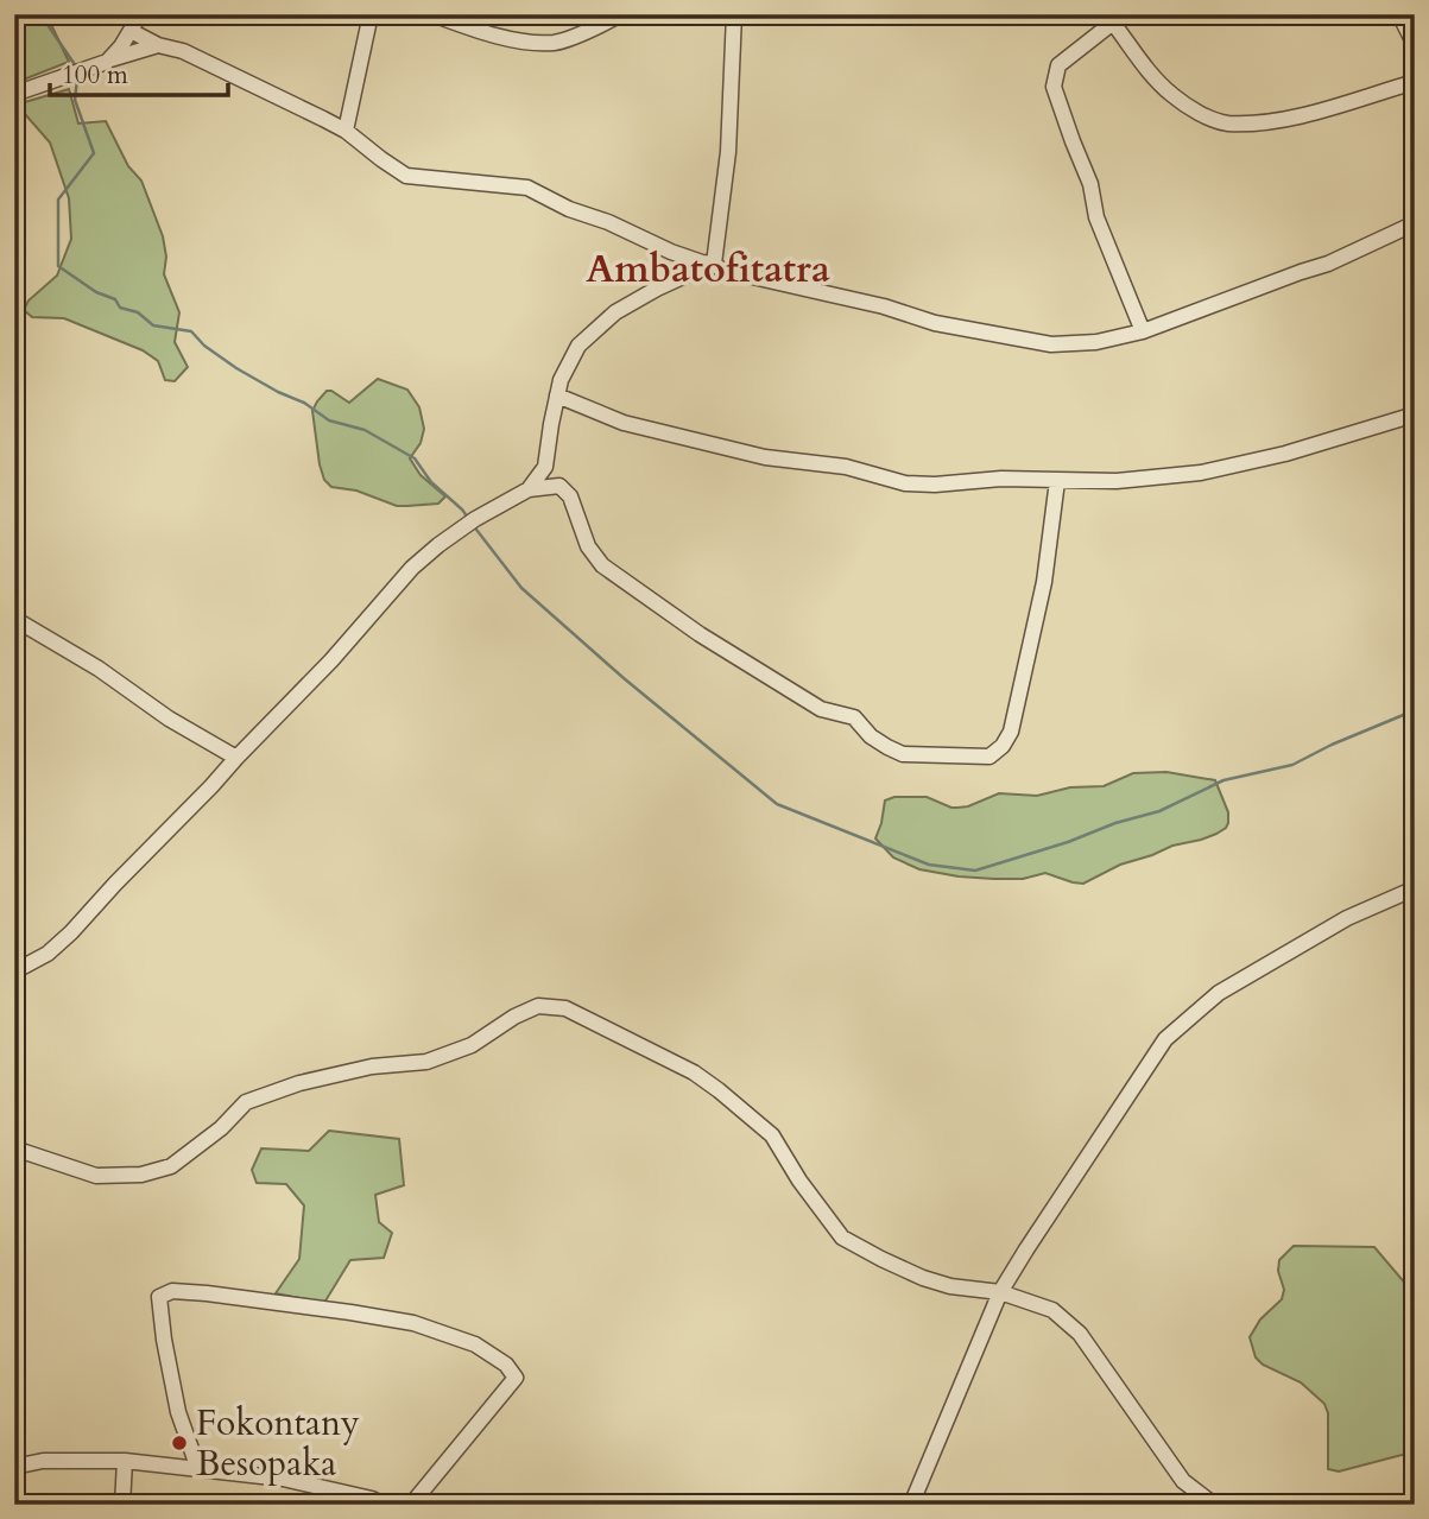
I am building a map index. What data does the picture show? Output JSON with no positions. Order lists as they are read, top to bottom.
{
  "districts": ["Ambatofitatra"],
  "places": ["Fokontany Besopaka"],
  "scale_bar": "100 m"
}
